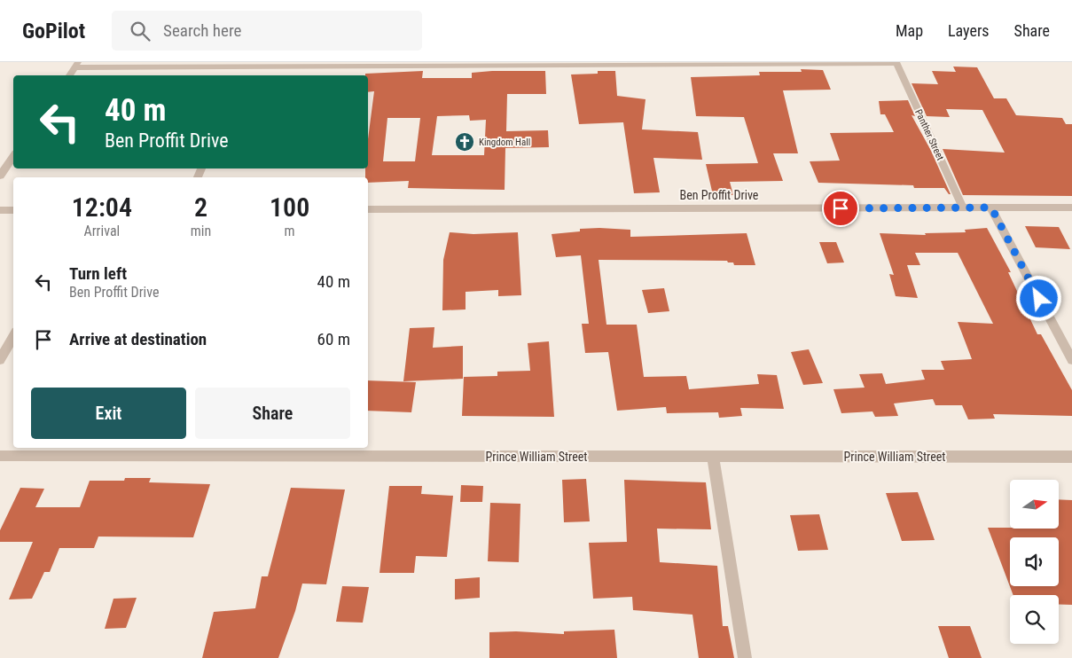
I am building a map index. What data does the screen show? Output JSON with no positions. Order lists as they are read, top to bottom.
{
  "streets": {
    "street": ["Panther Street", "Ben Proffit Drive", "Prince William Street"]
  },
  "crossings": [
    ["Panther Street", "Ben Proffit Drive"]
  ],
  "places": {
    "church": ["Kingdom Hall"]
  },
  "north": "right",
  "page": {
    "header": "GoPilot",
    "search": "Search here",
    "nav": ["Map", "Layers", "Share"],
    "turn": ["40 m", "Ben Proffit Drive"],
    "eta": [
      "12:04",
      "Arrival",
      "2",
      "min",
      "100",
      "m"
    ],
    "list": [
      {
        "name": "Turn left",
        "note": "Ben Proffit Drive",
        "value": "40 m"
      },
      {
        "name": "Arrive at destination",
        "value": "60 m"
      }
    ],
    "buttons": ["Exit", "Share"]
  }
}
